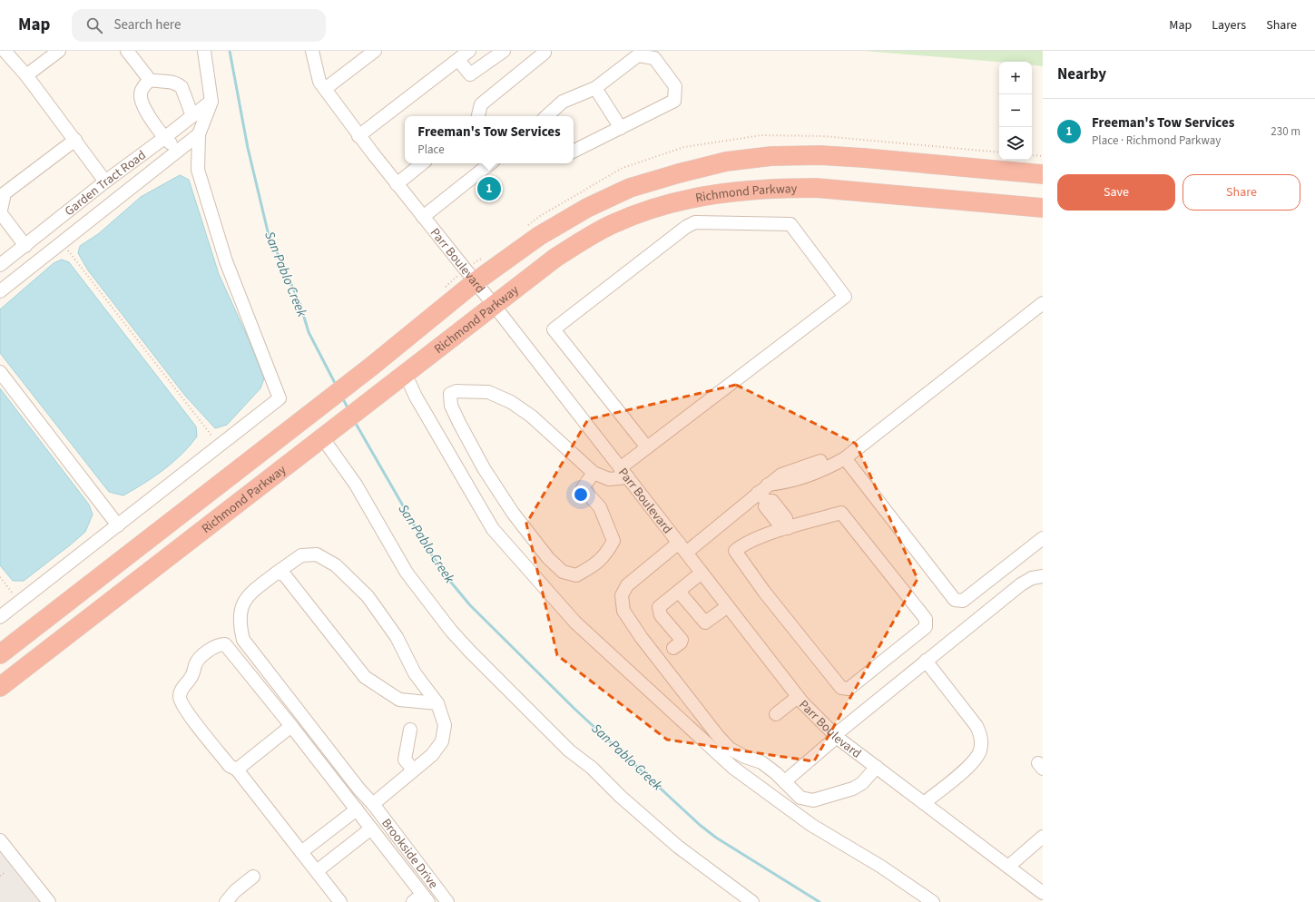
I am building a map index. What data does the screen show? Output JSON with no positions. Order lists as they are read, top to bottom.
{
  "streets": {
    "highway": ["Richmond Parkway"],
    "street": ["Garden Tract Road", "Parr Boulevard", "Brookside Drive"]
  },
  "crossings": [
    ["Richmond Parkway", "Parr Boulevard"]
  ],
  "water": ["San Pablo Creek"],
  "page": {
    "header": "Map",
    "search": "Search here",
    "nav": ["Map", "Layers", "Share"],
    "heading": "Nearby",
    "map_buttons": ["+", "−"],
    "list": [
      {
        "mark": "1",
        "name": "Freeman's Tow Services",
        "note": "Place · Richmond Parkway",
        "value": "230 m"
      }
    ],
    "popup": ["Freeman's Tow Services", "Place"],
    "buttons": ["Save", "Share"],
    "pins": "1"
  }
}
